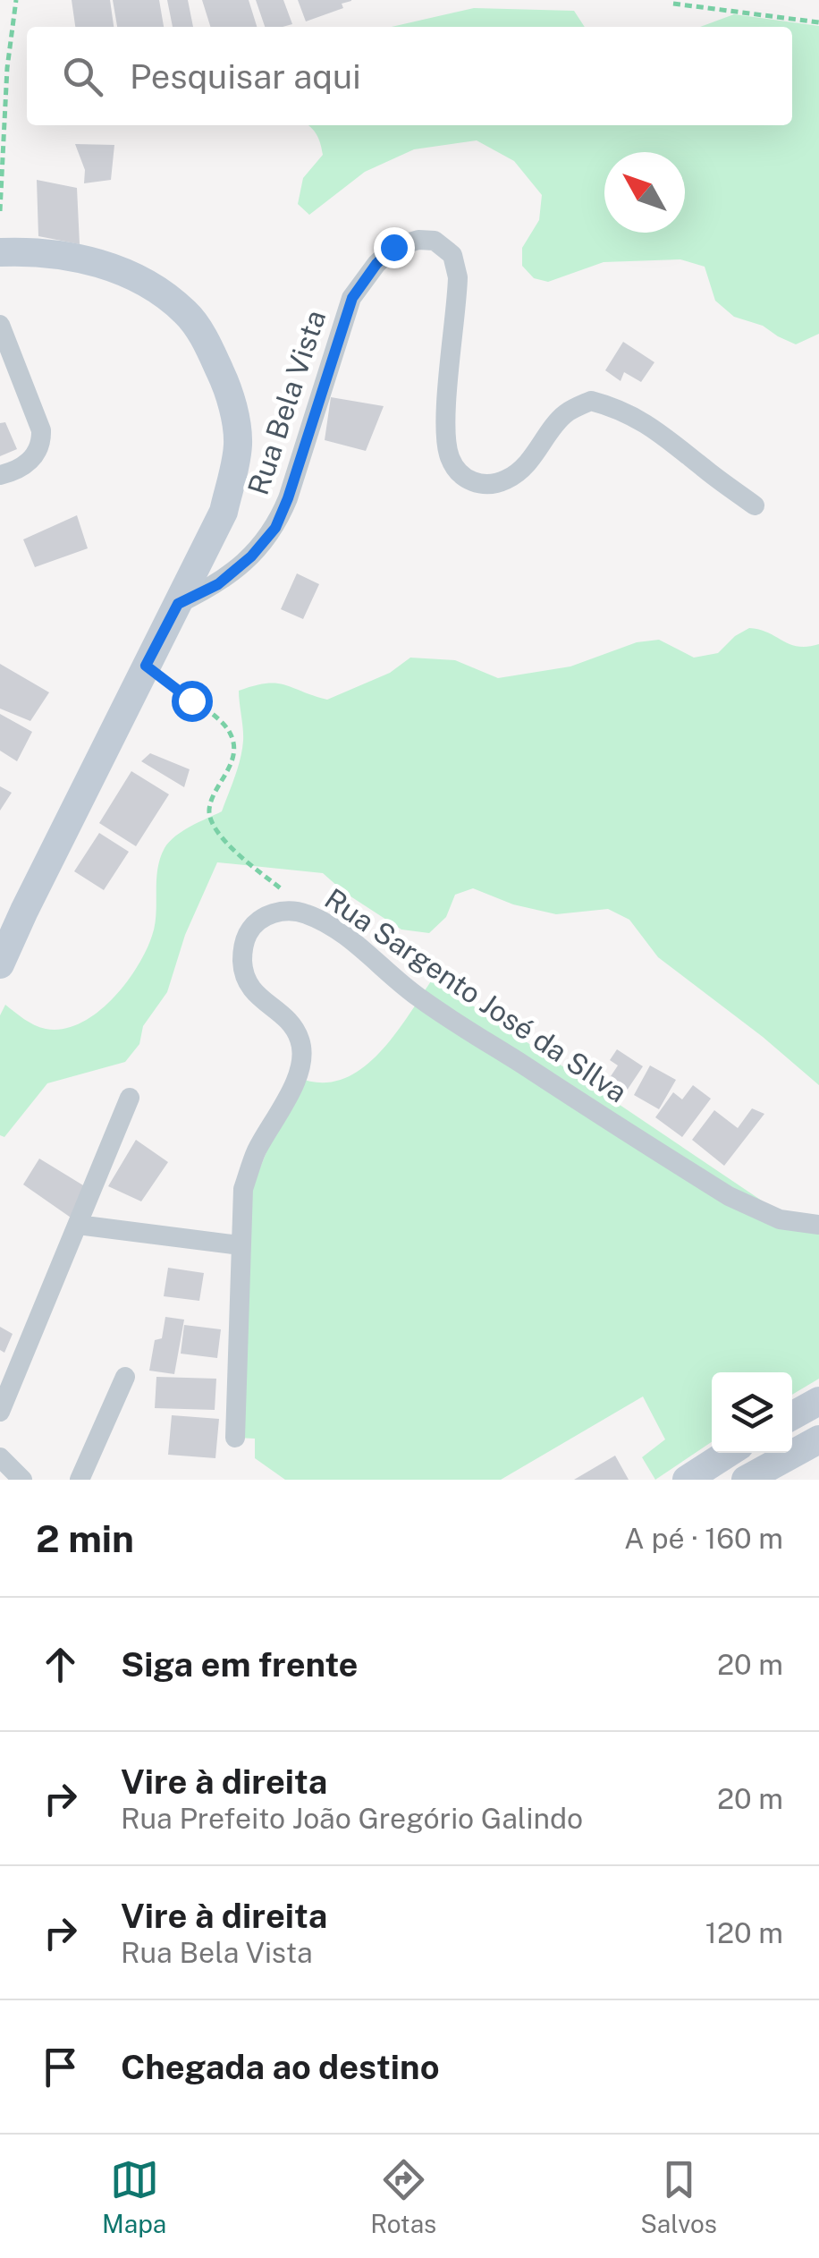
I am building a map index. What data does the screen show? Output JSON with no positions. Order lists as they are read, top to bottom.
{
  "streets": {
    "street": ["Rua Bela Vista", "Rua Sargento José da SIlva"]
  },
  "north": "top left",
  "page": {
    "search": "Pesquisar aqui",
    "heading": ["2 min", "A pé · 160 m"],
    "list": [
      ["Siga em frente", "20 m"],
      ["Vire à direita", "Rua Prefeito João Gregório Galindo", "20 m"],
      ["Vire à direita", "Rua Bela Vista", "120 m"],
      "Chegada ao destino"
    ],
    "nav": ["Mapa", "Rotas", "Salvos"]
  }
}
